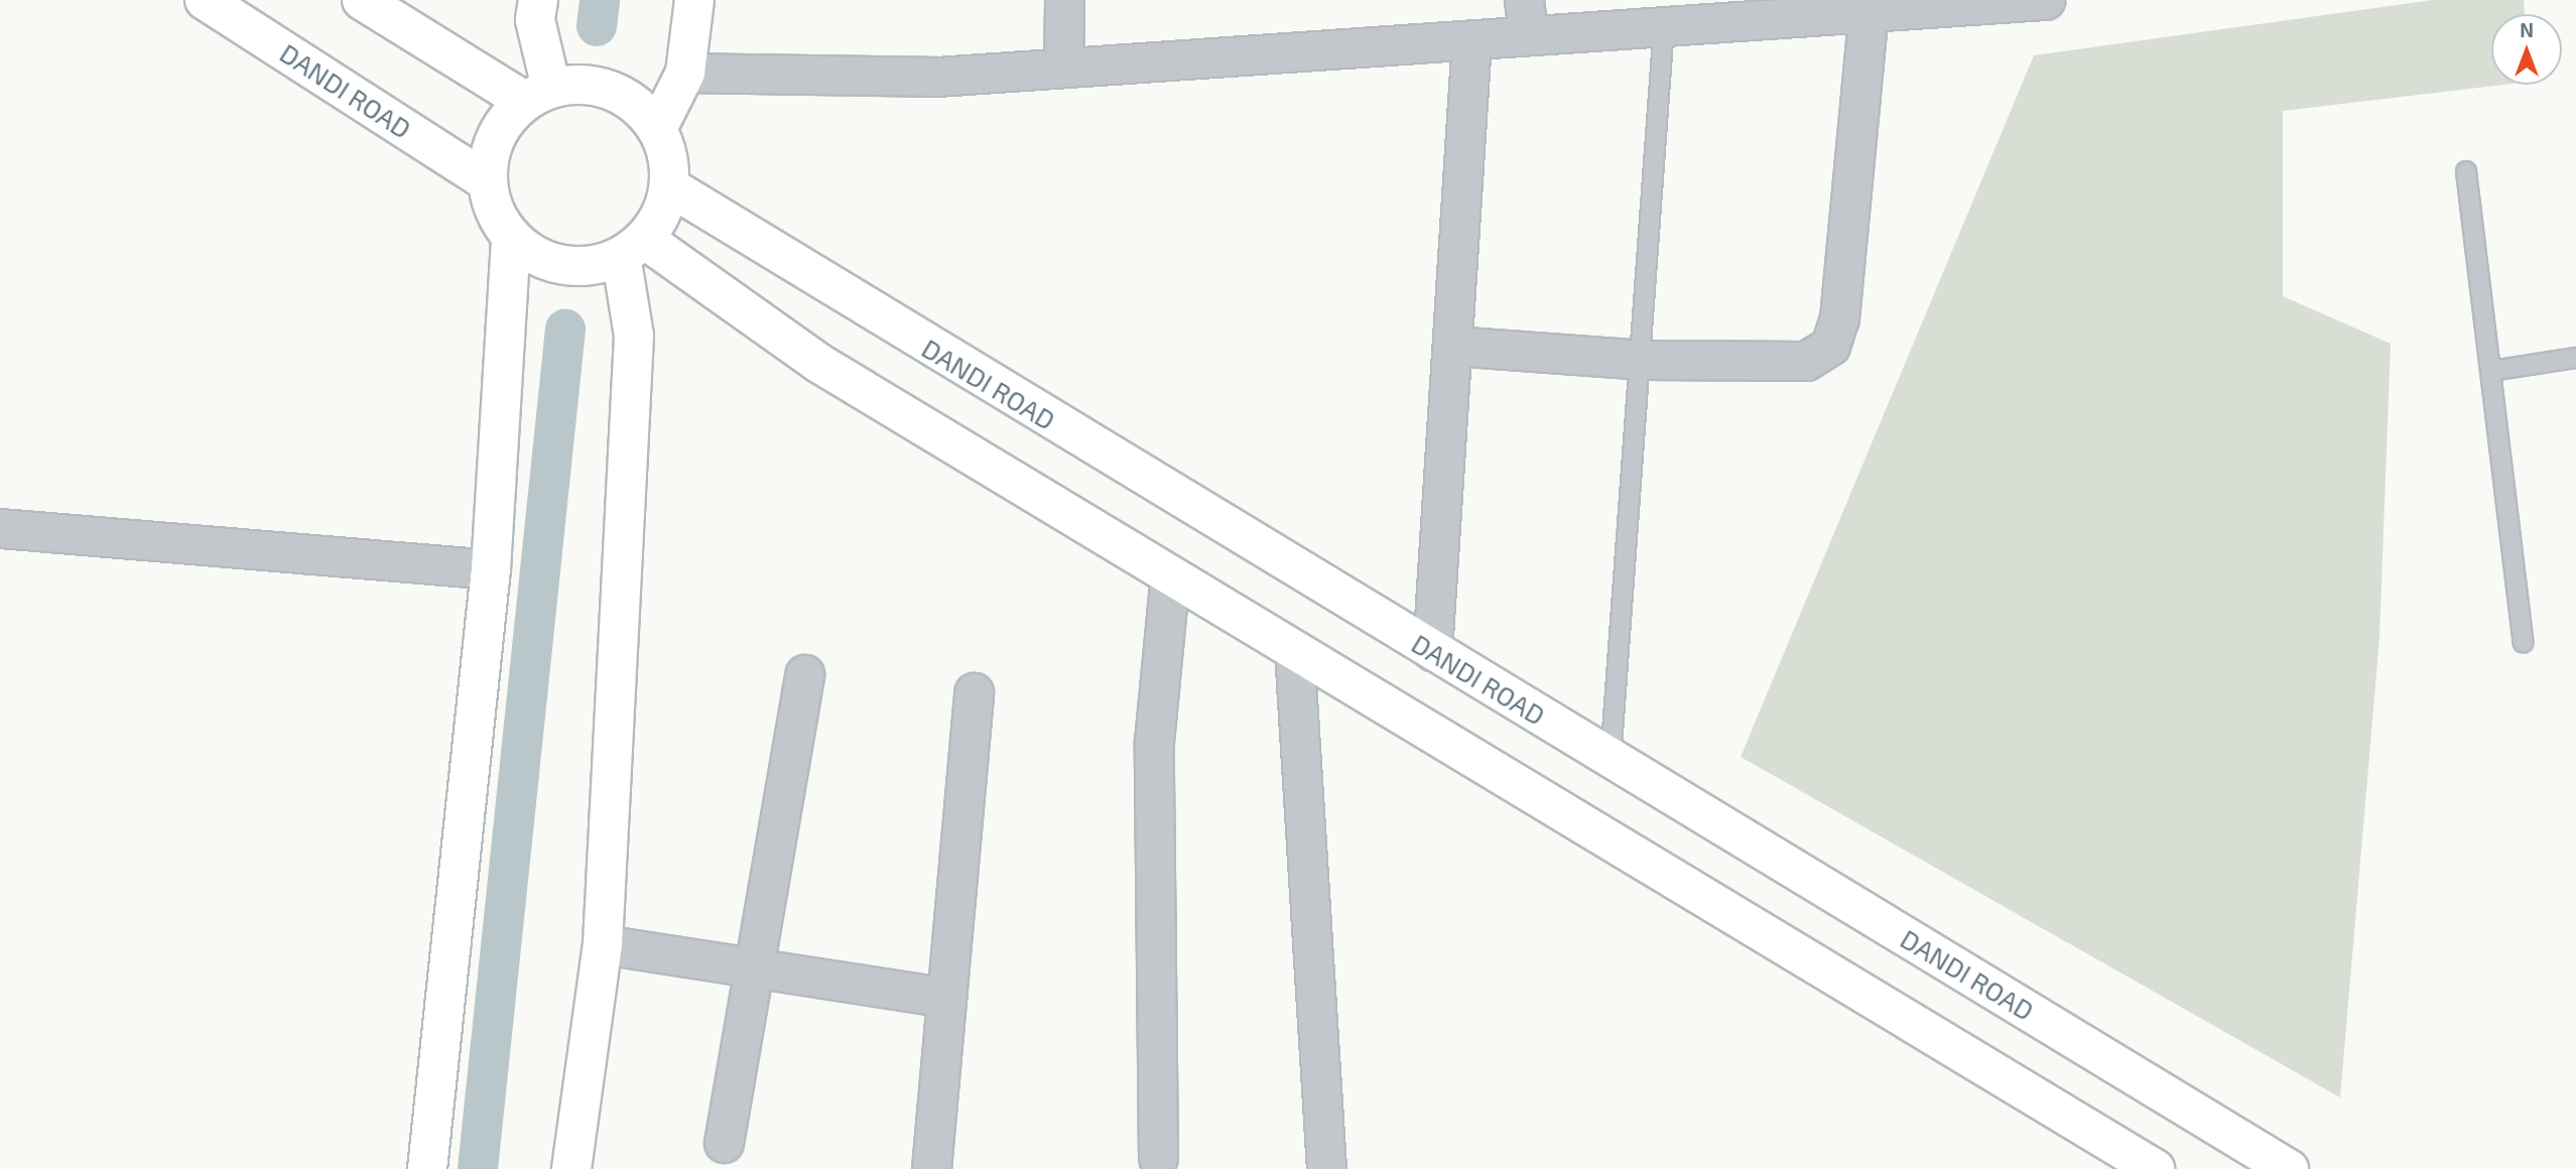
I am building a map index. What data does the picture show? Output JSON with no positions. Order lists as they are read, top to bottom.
{
  "streets": {
    "main road": ["DANDI ROAD"]
  },
  "north": "top"
}
